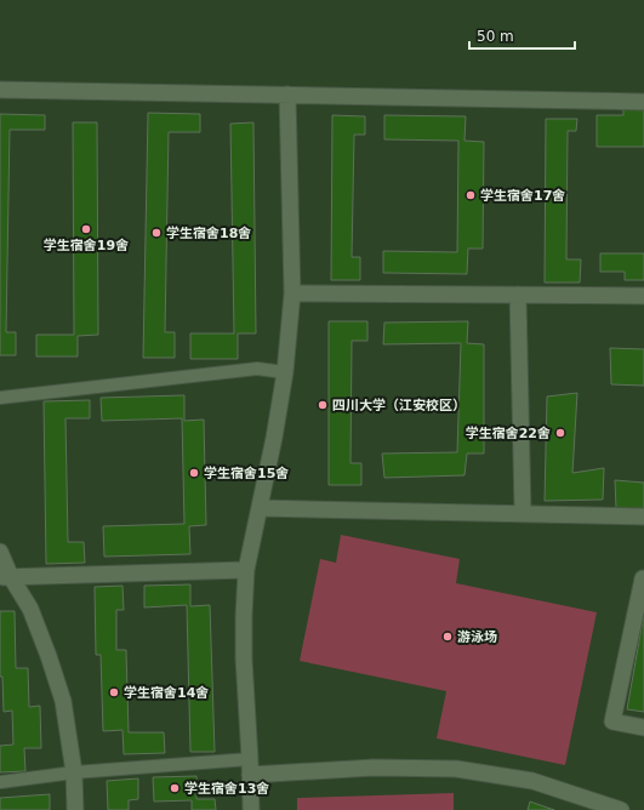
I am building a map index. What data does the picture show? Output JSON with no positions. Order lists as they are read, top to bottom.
{
  "places": [
    "学生宿舍17舍",
    "学生宿舍19舍",
    "学生宿舍18舍",
    "四川大学（江安校区）",
    "学生宿舍22舍",
    "学生宿舍15舍",
    "游泳场",
    "学生宿舍14舍",
    "学生宿舍13舍"
  ],
  "scale_bar": "50 m"
}
